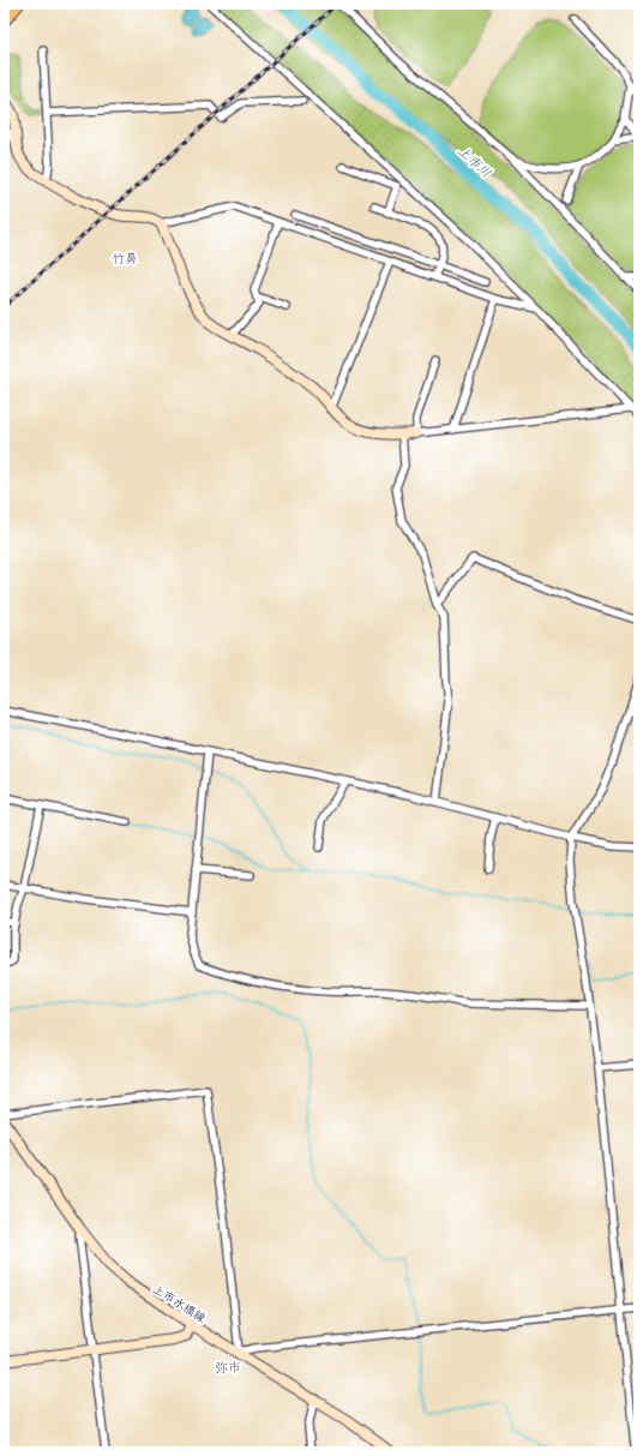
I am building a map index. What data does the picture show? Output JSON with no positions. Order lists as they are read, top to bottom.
{
  "streets": {
    "street": ["上市水橋線"]
  },
  "districts": ["竹鼻", "弥市"],
  "water": ["上市川"]
}
